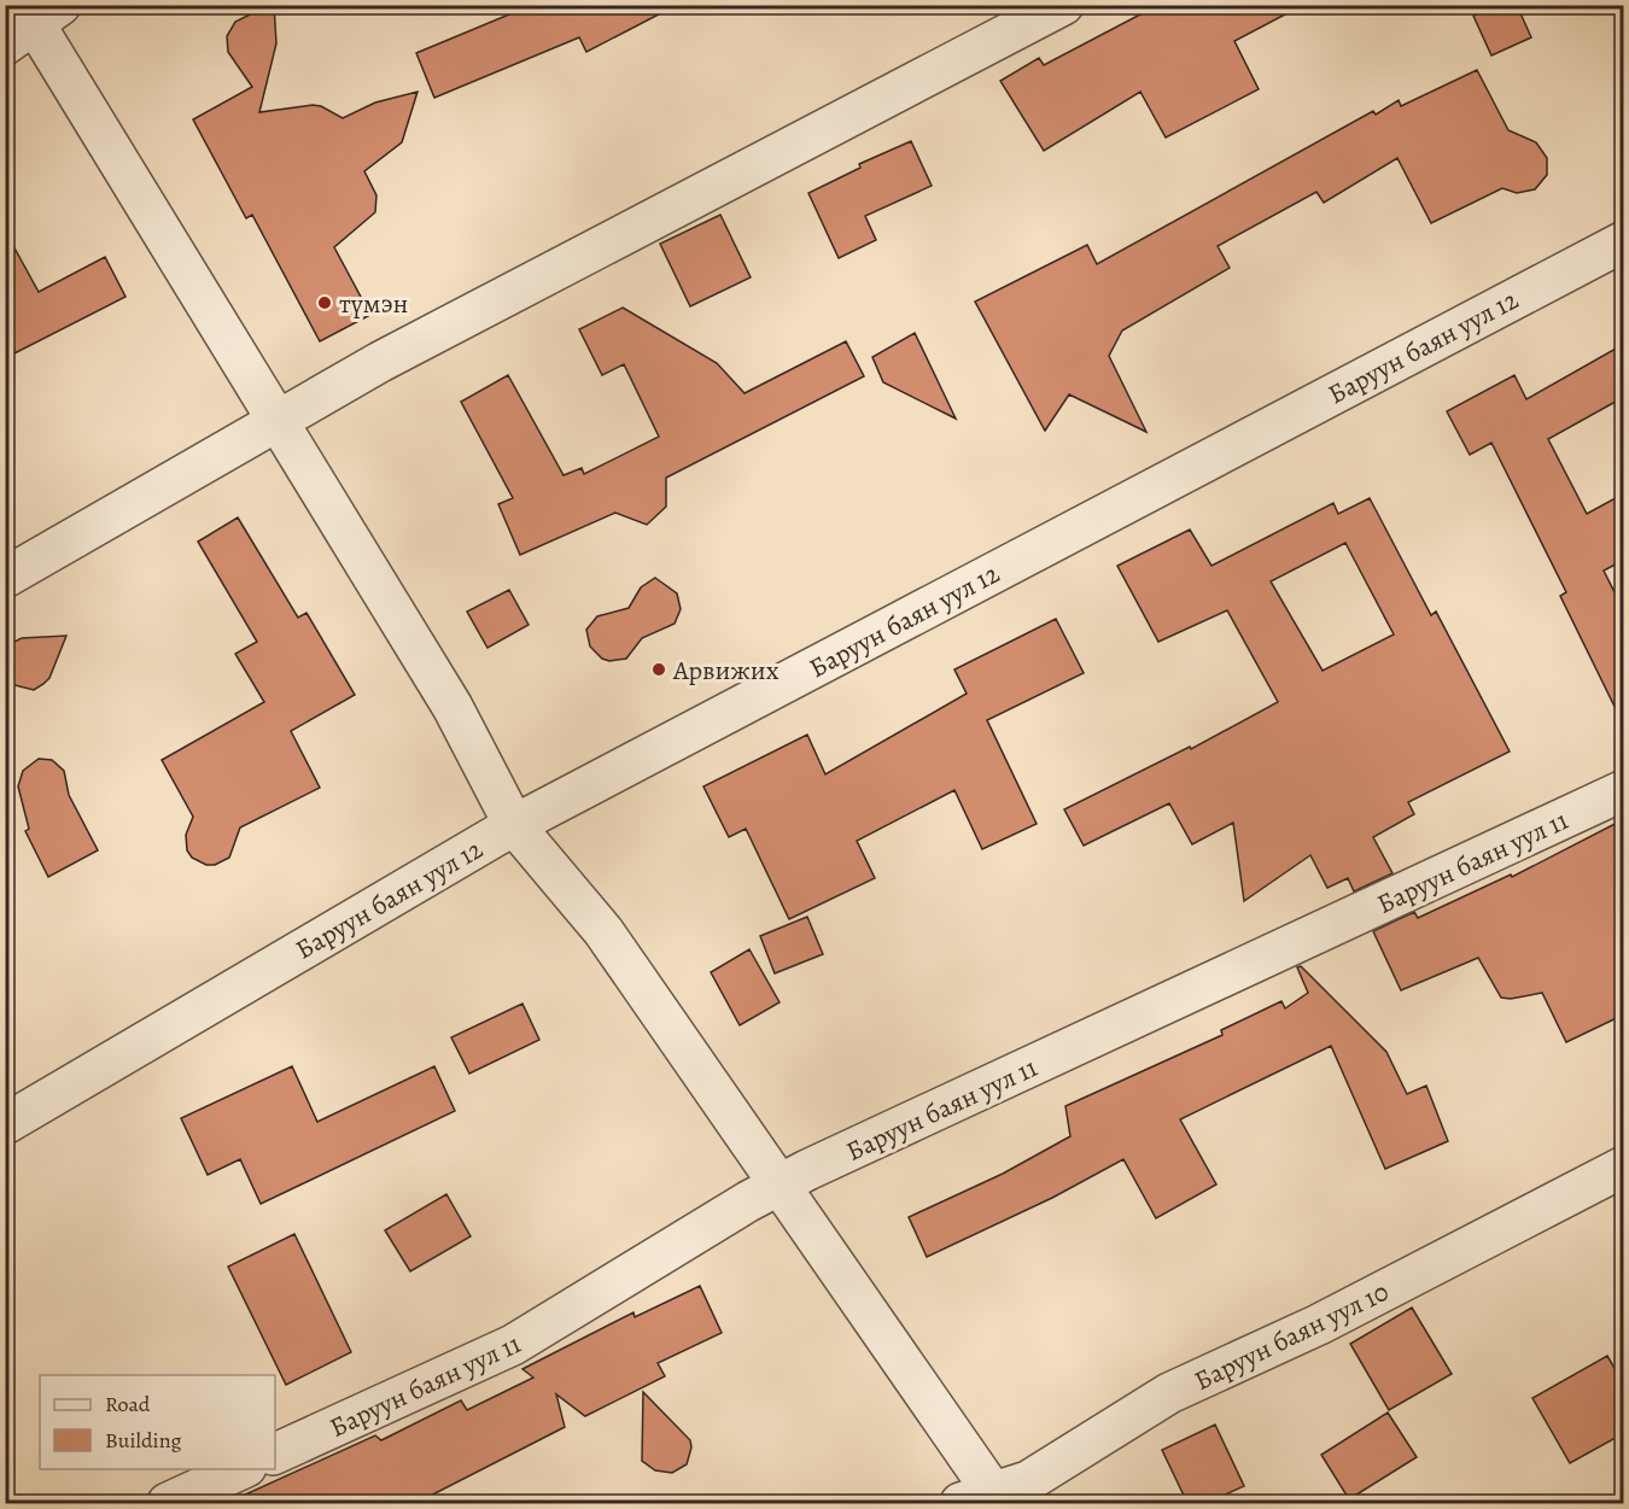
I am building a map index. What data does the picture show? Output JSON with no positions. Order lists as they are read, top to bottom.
{
  "streets": {
    "street": ["Баруун баян уул 12", "Баруун баян уул 11", "Баруун баян уул 10"]
  },
  "places": ["түмэн", "Арвижих"],
  "legend": ["Road", "Building"]
}
